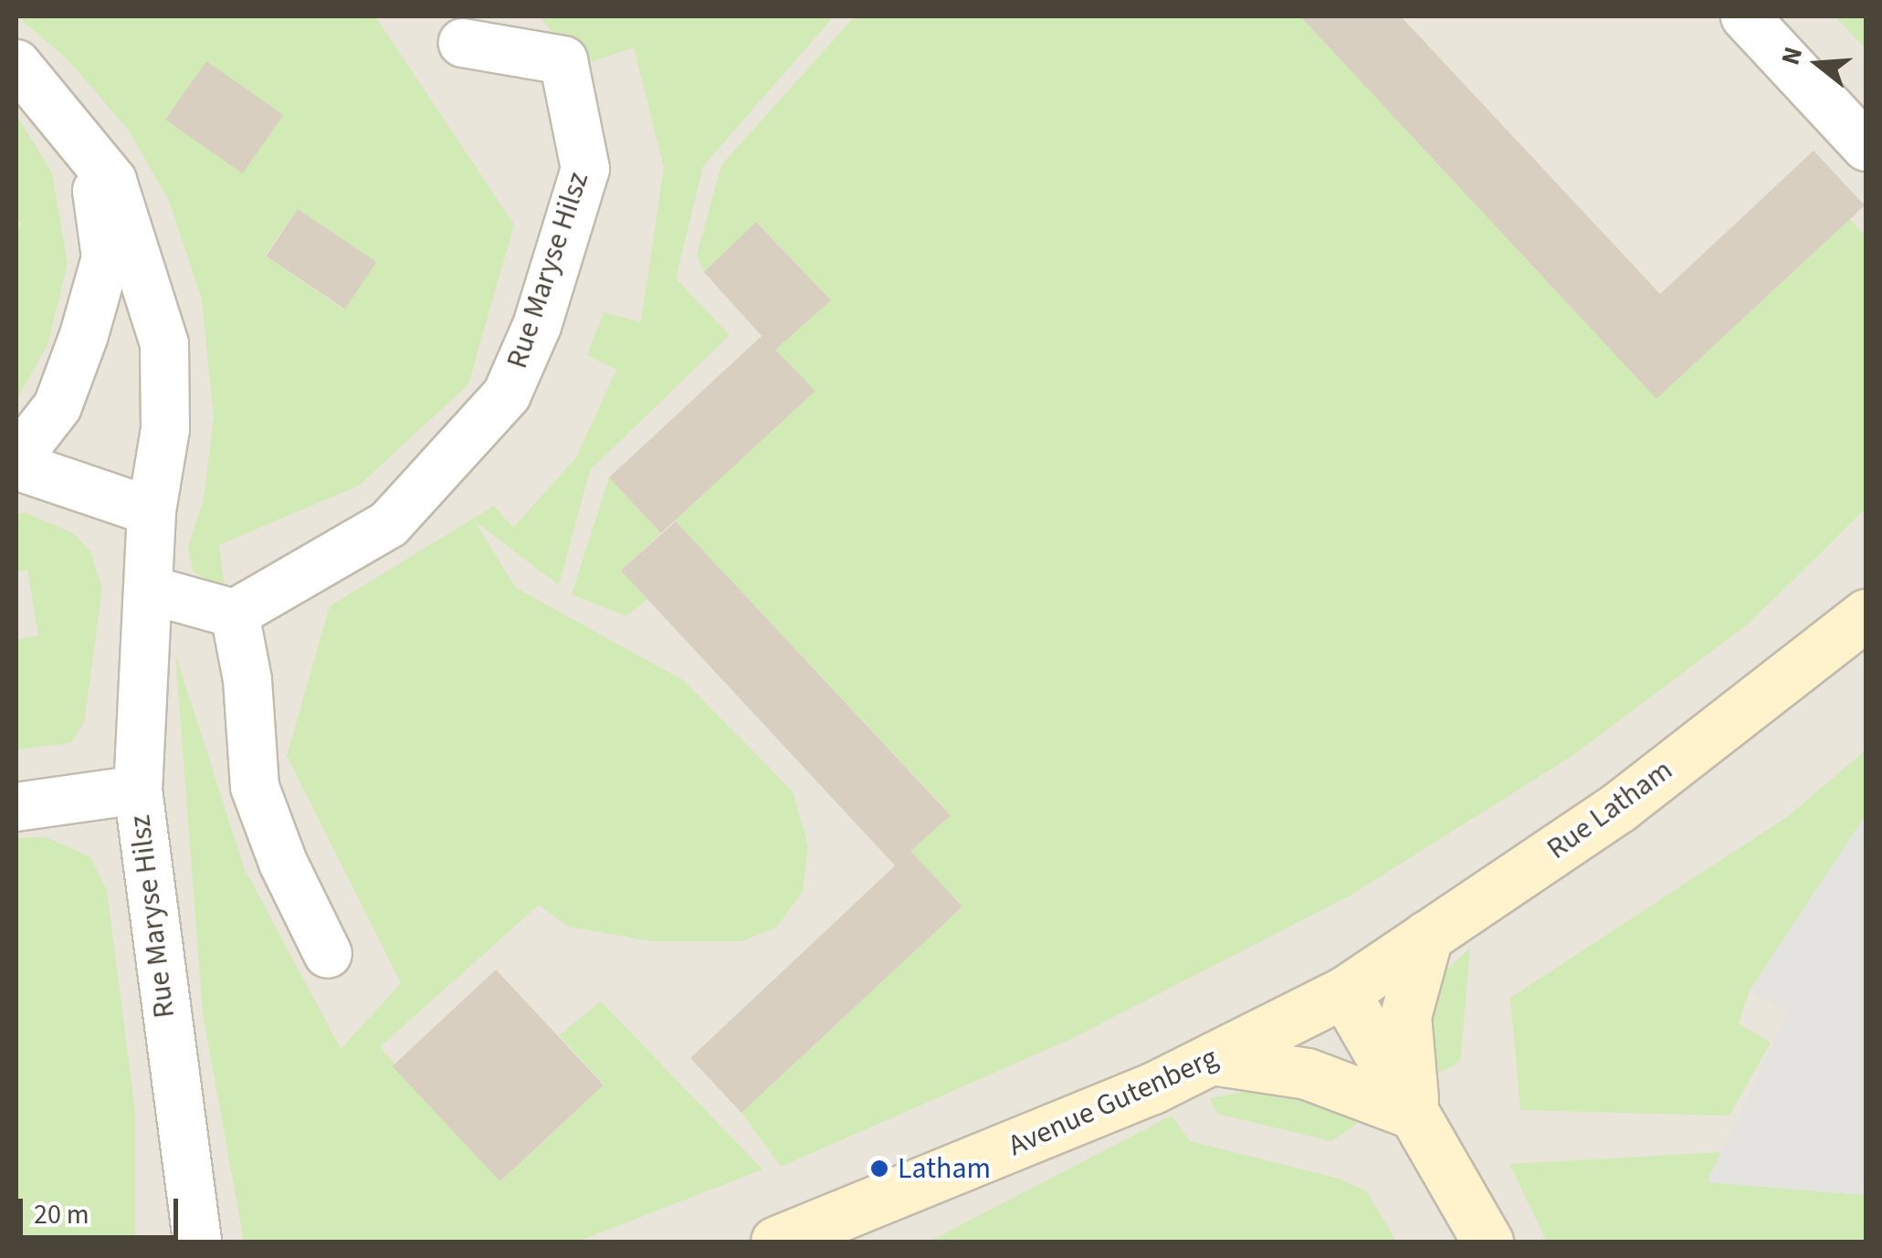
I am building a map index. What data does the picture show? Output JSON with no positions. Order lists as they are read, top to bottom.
{
  "streets": {
    "main road": ["Rue Latham", "Avenue Gutenberg"],
    "street": ["Rue Maryse Hilsz"]
  },
  "crossings": [
    ["Rue Latham", "Avenue Gutenberg"]
  ],
  "places": ["Latham"],
  "scale_bar": "20 m",
  "north": "left"
}
